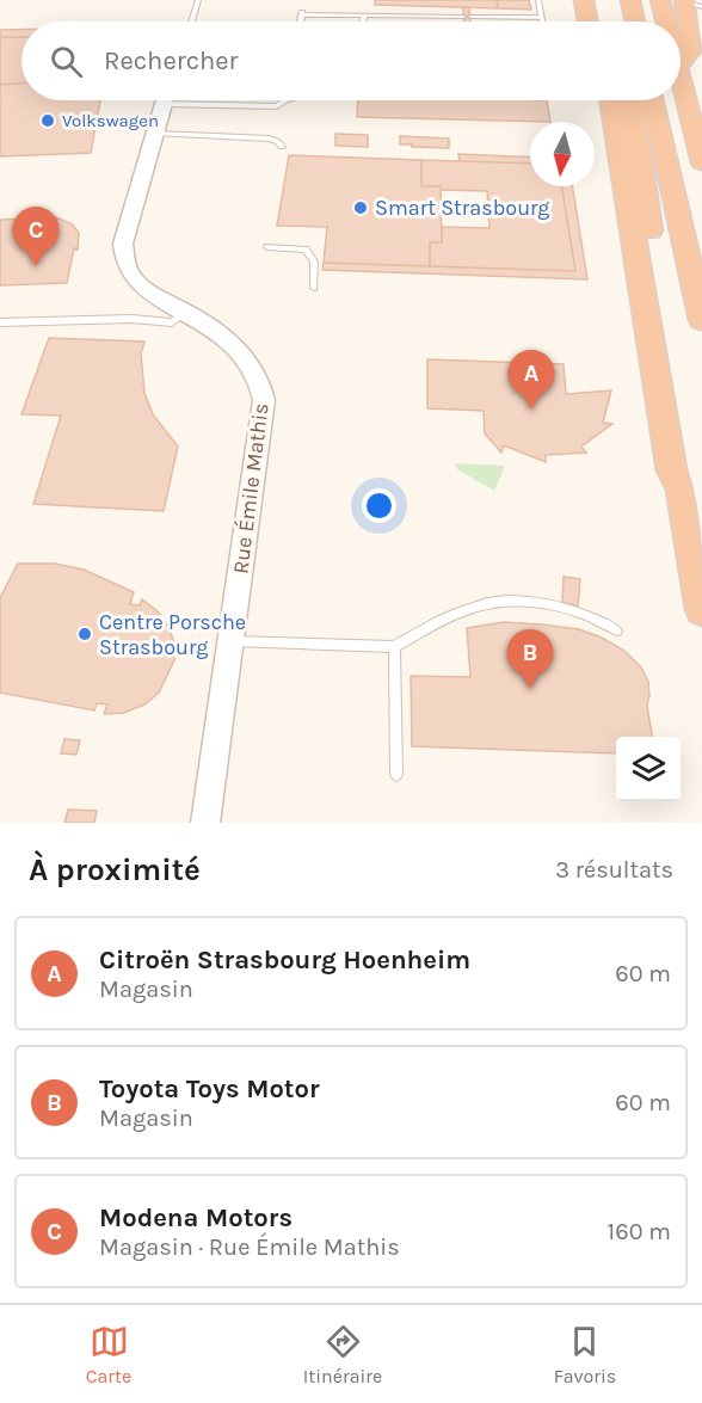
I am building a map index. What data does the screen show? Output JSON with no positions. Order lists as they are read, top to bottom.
{
  "streets": {
    "street": ["Rue Émile Mathis"]
  },
  "places": ["Volkswagen", "Smart Strasbourg", "Centre Porsche Strasbourg"],
  "north": "bottom",
  "page": {
    "search": "Rechercher",
    "pins": ["C", "A", "B"],
    "heading": ["À proximité", "3 résultats"],
    "list": [
      {
        "mark": "A",
        "name": "Citroën Strasbourg Hoenheim",
        "note": "Magasin",
        "value": "60 m"
      },
      {
        "mark": "B",
        "name": "Toyota Toys Motor",
        "note": "Magasin",
        "value": "60 m"
      },
      {
        "mark": "C",
        "name": "Modena Motors",
        "note": "Magasin · Rue Émile Mathis",
        "value": "160 m"
      }
    ],
    "nav": ["Carte", "Itinéraire", "Favoris"]
  }
}
